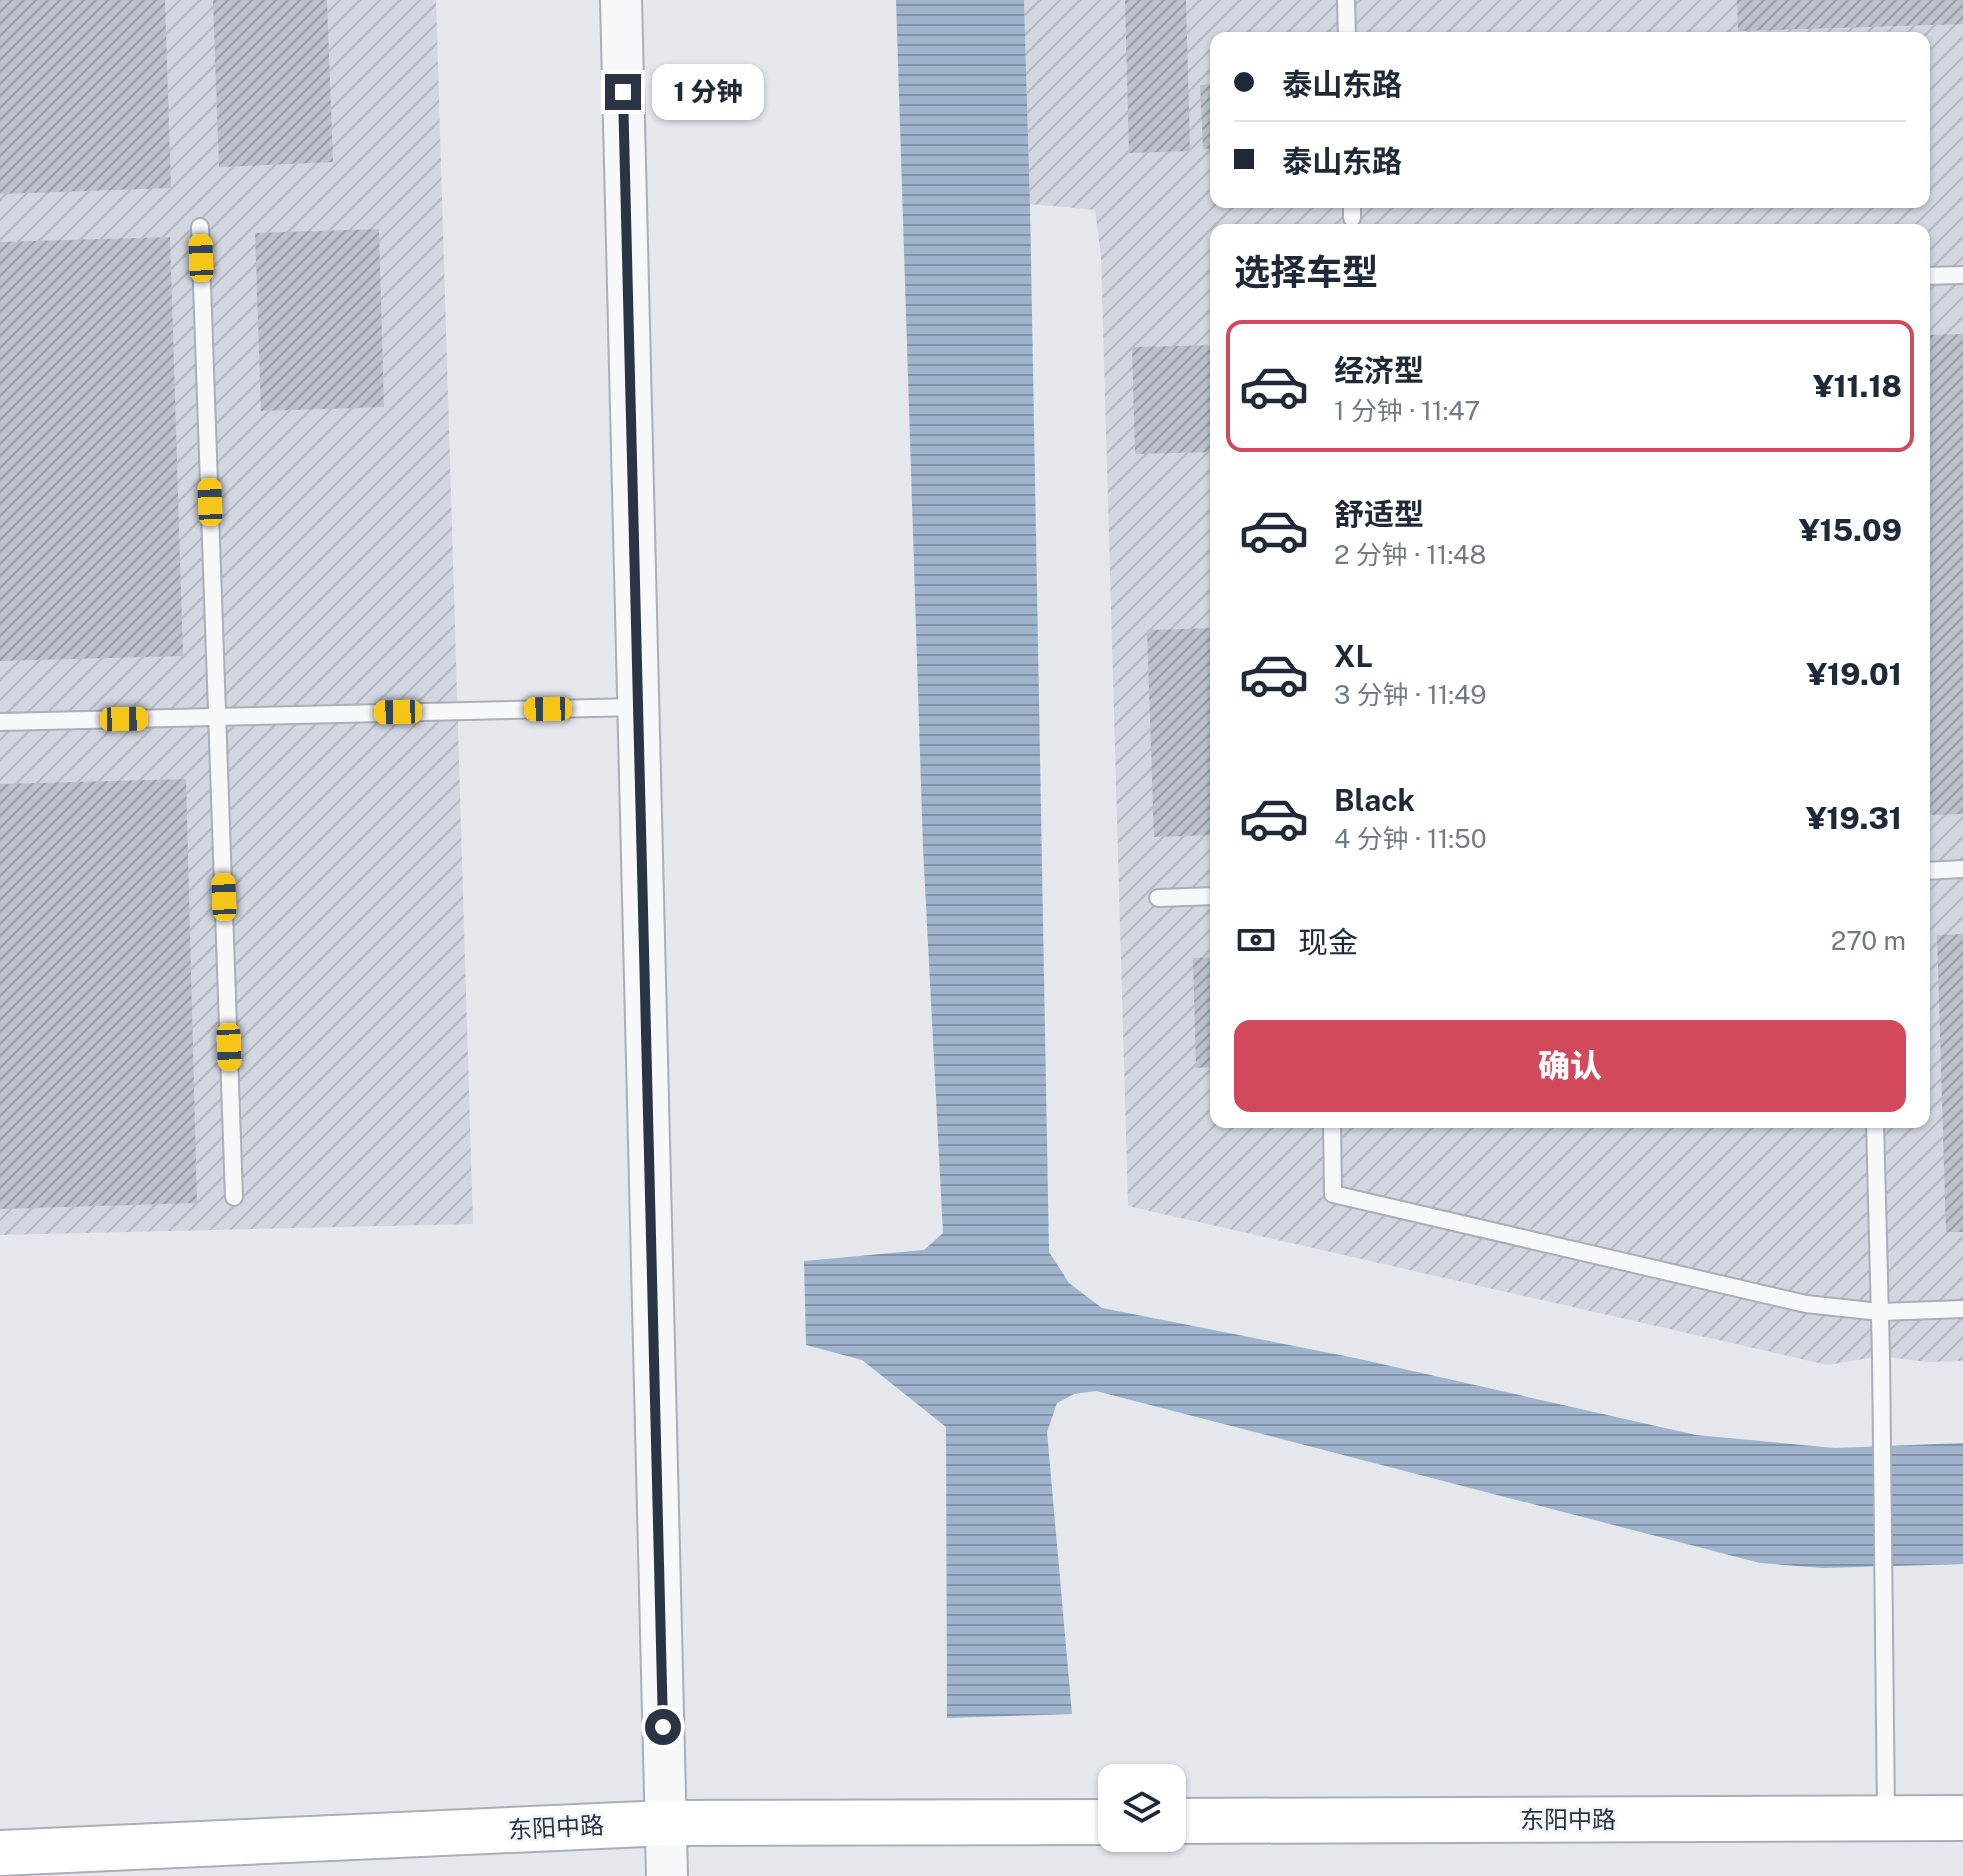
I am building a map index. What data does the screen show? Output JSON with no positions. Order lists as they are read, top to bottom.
{
  "streets": {
    "main road": ["东阳中路"]
  },
  "page": {
    "banner": ["泰山东路", "泰山东路"],
    "bubble": "1 分钟",
    "heading": "选择车型",
    "list": [
      {
        "name": "经济型",
        "note": "1 分钟 · 11:47",
        "value": "¥11.18"
      },
      {
        "name": "舒适型",
        "note": "2 分钟 · 11:48",
        "value": "¥15.09"
      },
      {
        "name": "XL",
        "note": "3 分钟 · 11:49",
        "value": "¥19.01"
      },
      {
        "name": "Black",
        "note": "4 分钟 · 11:50",
        "value": "¥19.31"
      }
    ],
    "pay": ["现金", "270 m"],
    "buttons": "确认"
  }
}
